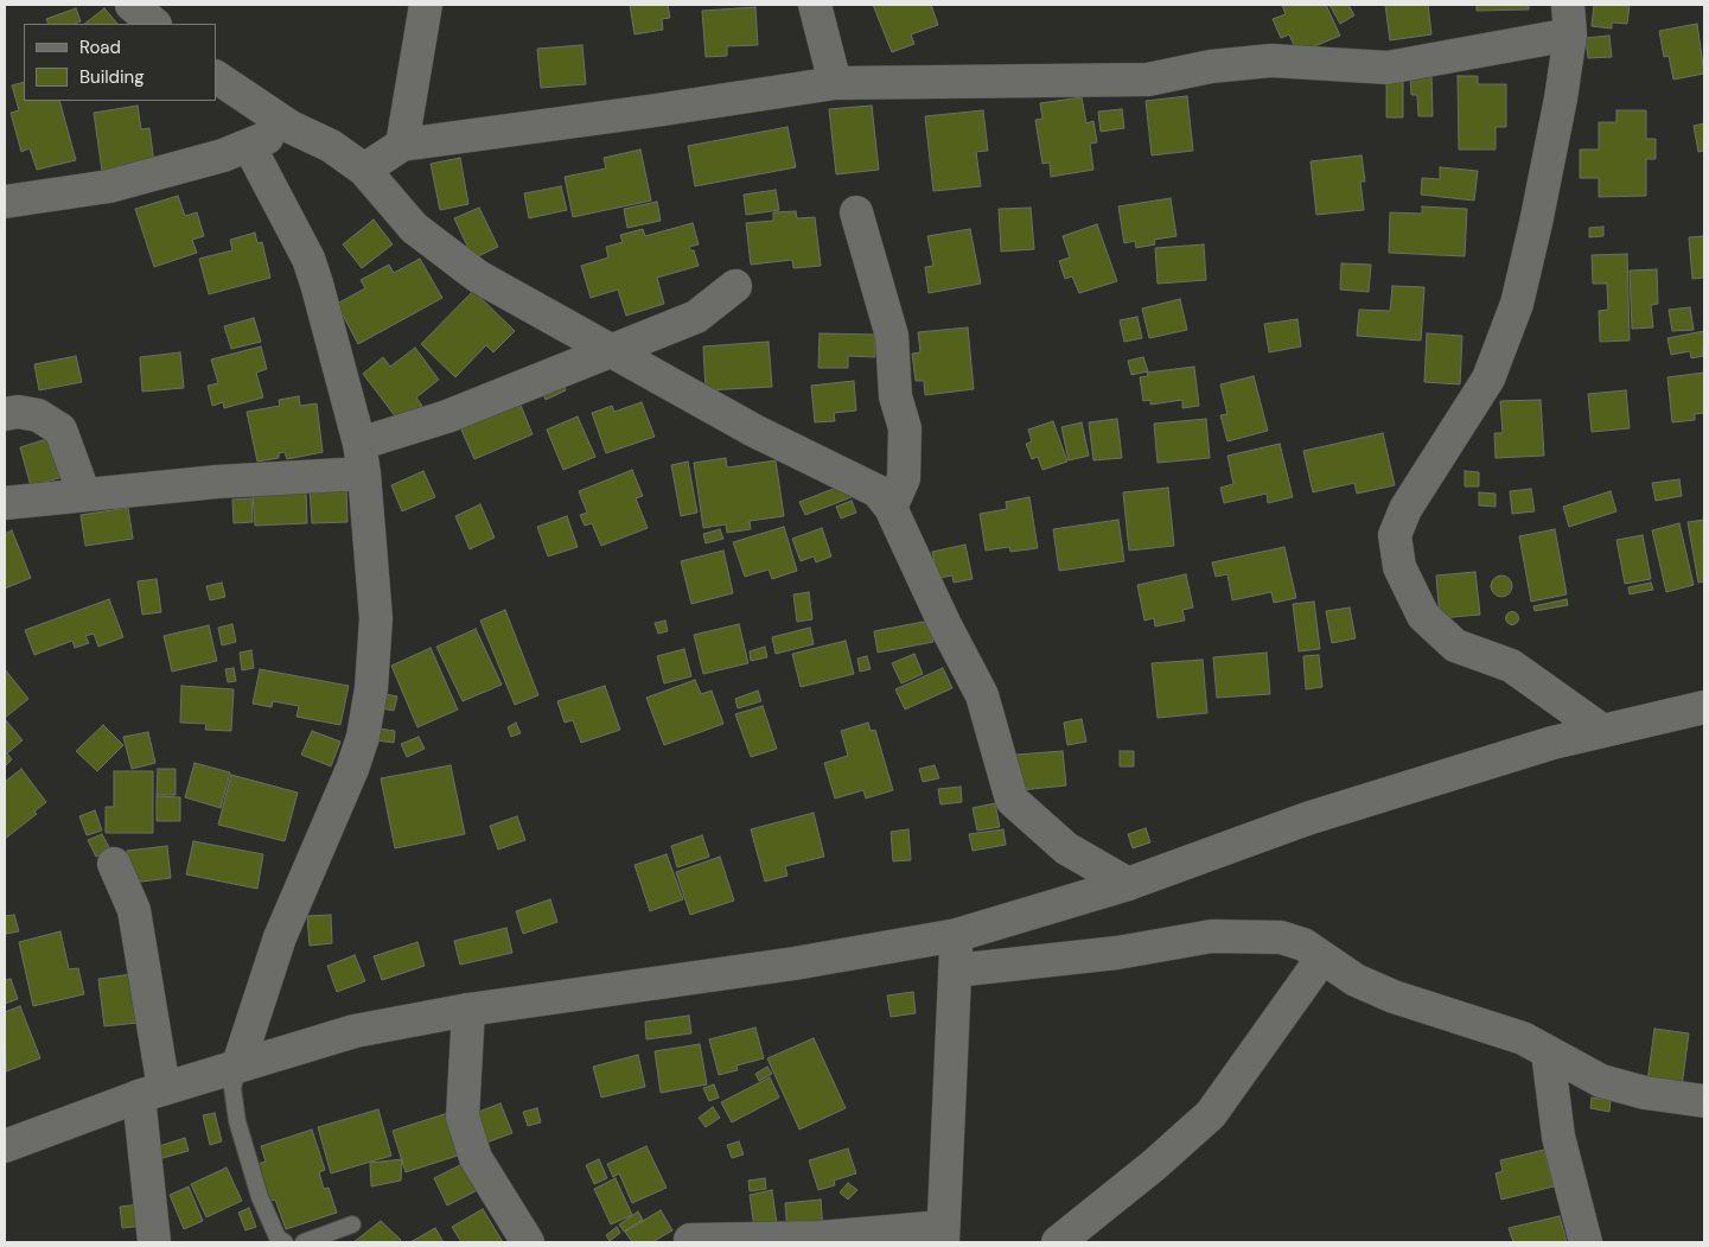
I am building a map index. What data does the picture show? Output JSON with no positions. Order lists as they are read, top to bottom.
{
  "legend": ["Road", "Building"]
}
